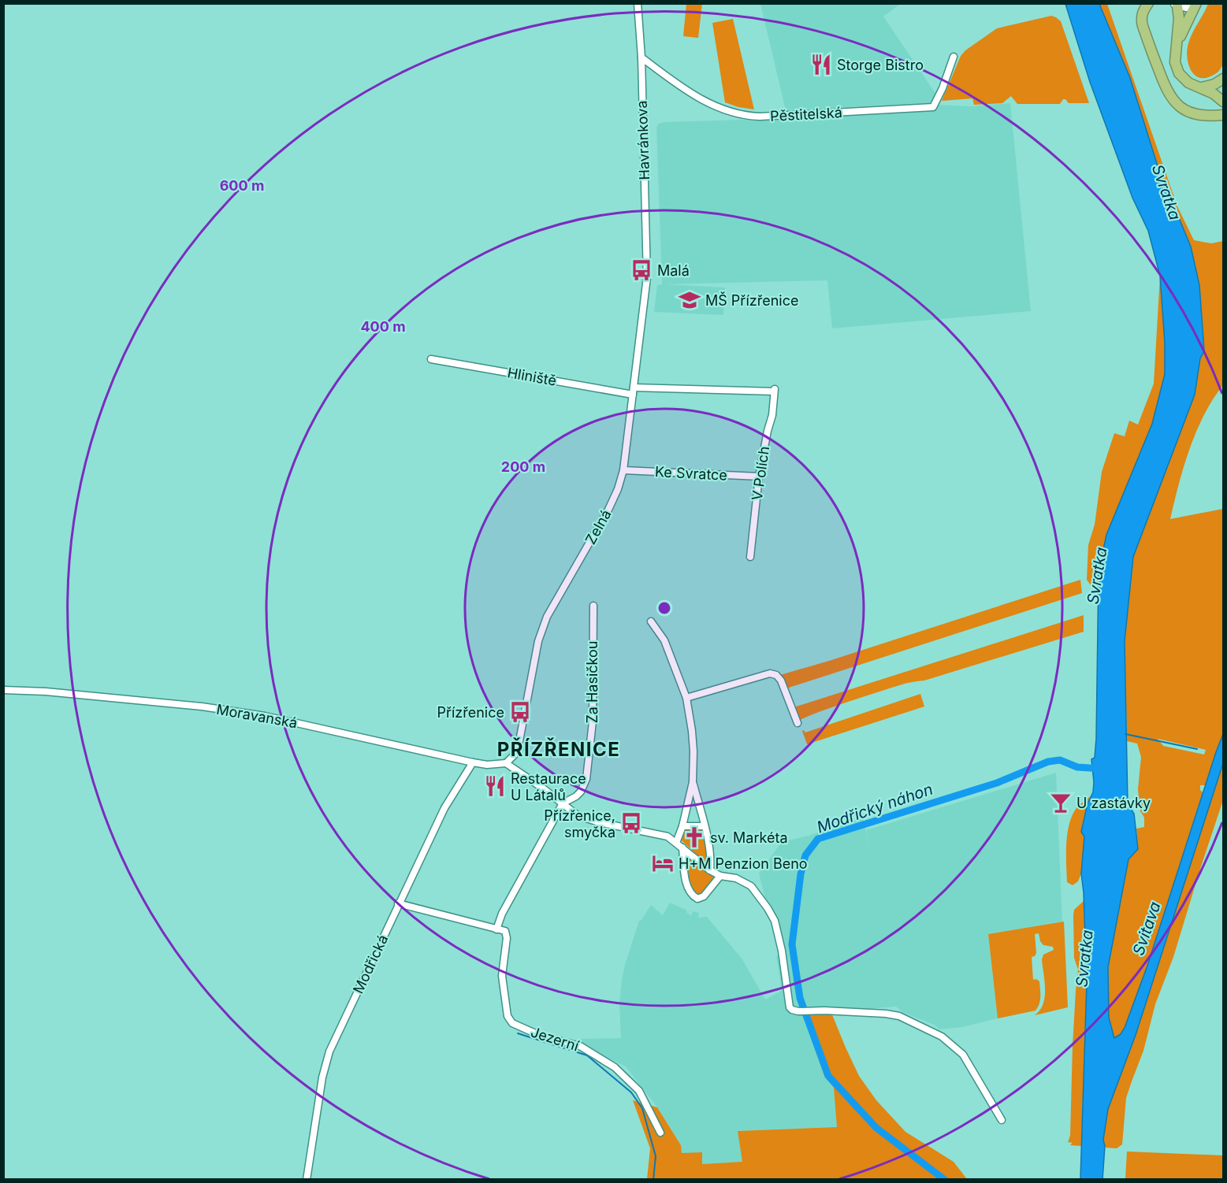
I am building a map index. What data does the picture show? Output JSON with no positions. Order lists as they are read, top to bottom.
{
  "streets": {
    "street": [
      "Pěstitelská",
      "Havránkova",
      "Hliniště",
      "Ke Svratce",
      "V Polích",
      "Zelná",
      "Za Hasičkou",
      "Moravanská",
      "Modřická",
      "Jezerní"
    ]
  },
  "crossings": [
    ["Pěstitelská", "Havránkova"],
    ["Havránkova", "Zelná"],
    ["Hliniště", "V Polích"],
    ["Hliniště", "Zelná"],
    ["Ke Svratce", "V Polích"],
    ["Ke Svratce", "Zelná"],
    ["V Polích", "Zelná"],
    ["Zelná", "Moravanská"],
    ["Moravanská", "Modřická"]
  ],
  "districts": ["PŘÍZŘENICE"],
  "water": ["Svratka", "Modřický náhon", "Svitava"],
  "places": {
    "restaurant": ["Storge Bistro", "Restaurace U Látalů"],
    "bus stop": ["Malá", "Přízřenice", "Přízřenice, smyčka"],
    "school or university": ["MŠ Přízřenice"],
    "bar": ["U zastávky"],
    "church": ["sv. Markéta"],
    "hotel": ["H+M Penzion Beno"]
  },
  "rings": ["600 m", "400 m", "200 m"]
}
